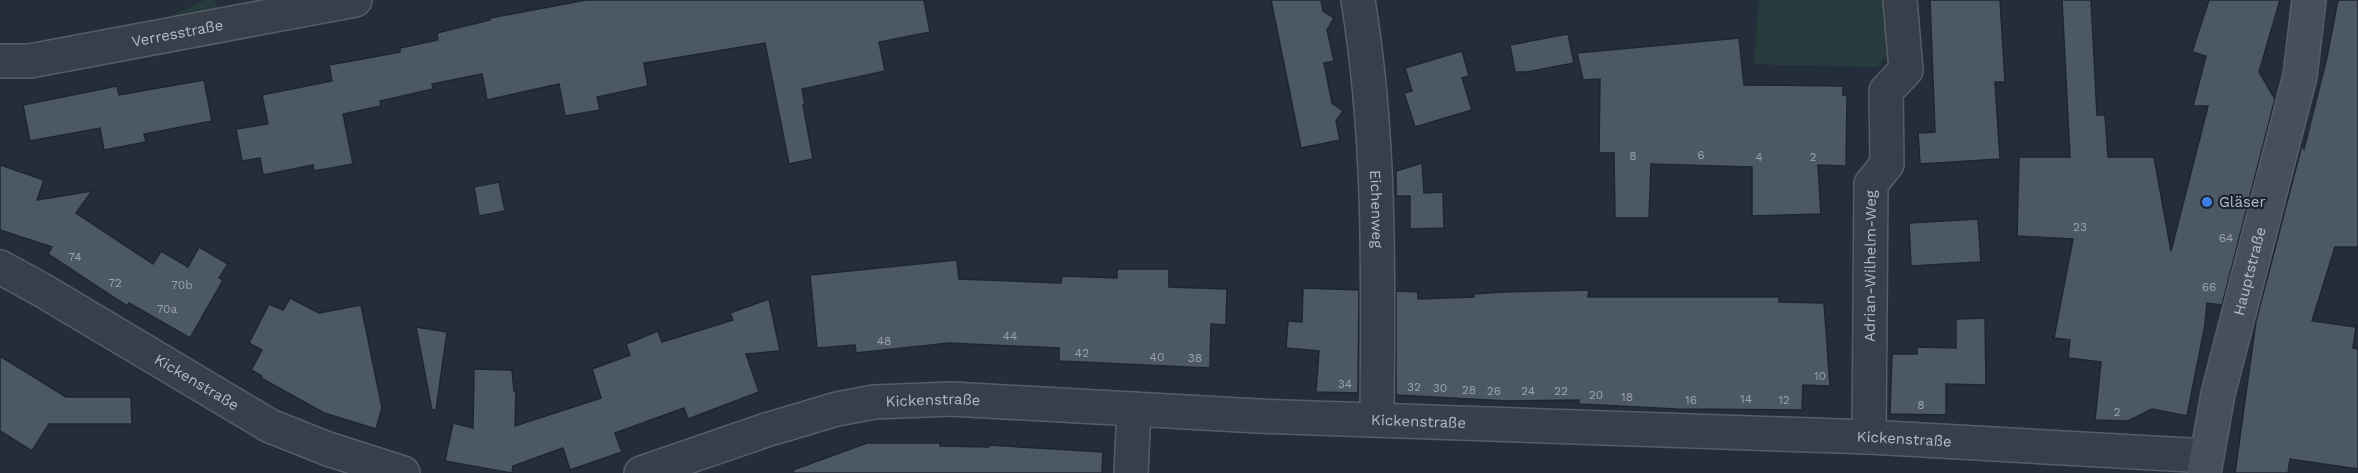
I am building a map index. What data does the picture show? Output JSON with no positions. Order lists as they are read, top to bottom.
{
  "streets": {
    "street": [
      "Verresstraße",
      "Eichenweg",
      "Adrian-Wilhelm-Weg",
      "Hauptstraße",
      "Kickenstraße"
    ]
  },
  "crossings": [
    ["Eichenweg", "Kickenstraße"],
    ["Adrian-Wilhelm-Weg", "Kickenstraße"],
    ["Hauptstraße", "Kickenstraße"]
  ],
  "places": ["Gläser"],
  "house_numbers": [
    "6",
    "8",
    "4",
    "2",
    "23",
    "64",
    "74",
    "72",
    "70b",
    "66",
    "70a",
    "44",
    "48",
    "42",
    "40",
    "38",
    "10",
    "34",
    "32",
    "30",
    "28",
    "26",
    "24",
    "22",
    "20",
    "18",
    "14",
    "16",
    "12",
    "8",
    "2"
  ]
}
